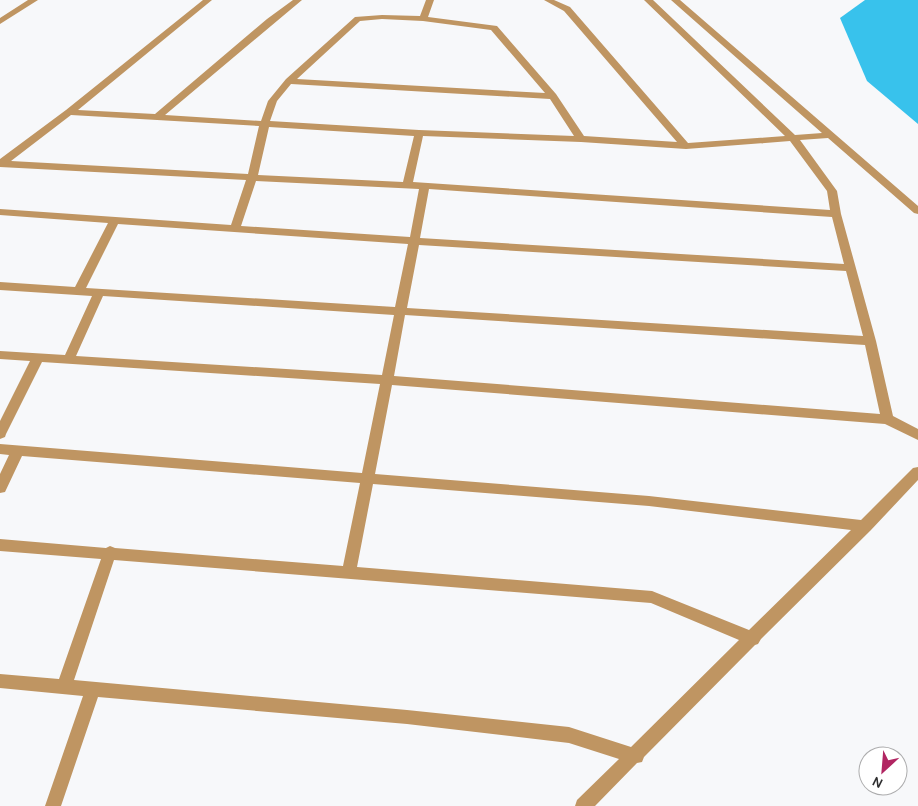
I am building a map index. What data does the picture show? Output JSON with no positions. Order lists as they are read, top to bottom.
{
  "north": "bottom left"
}
